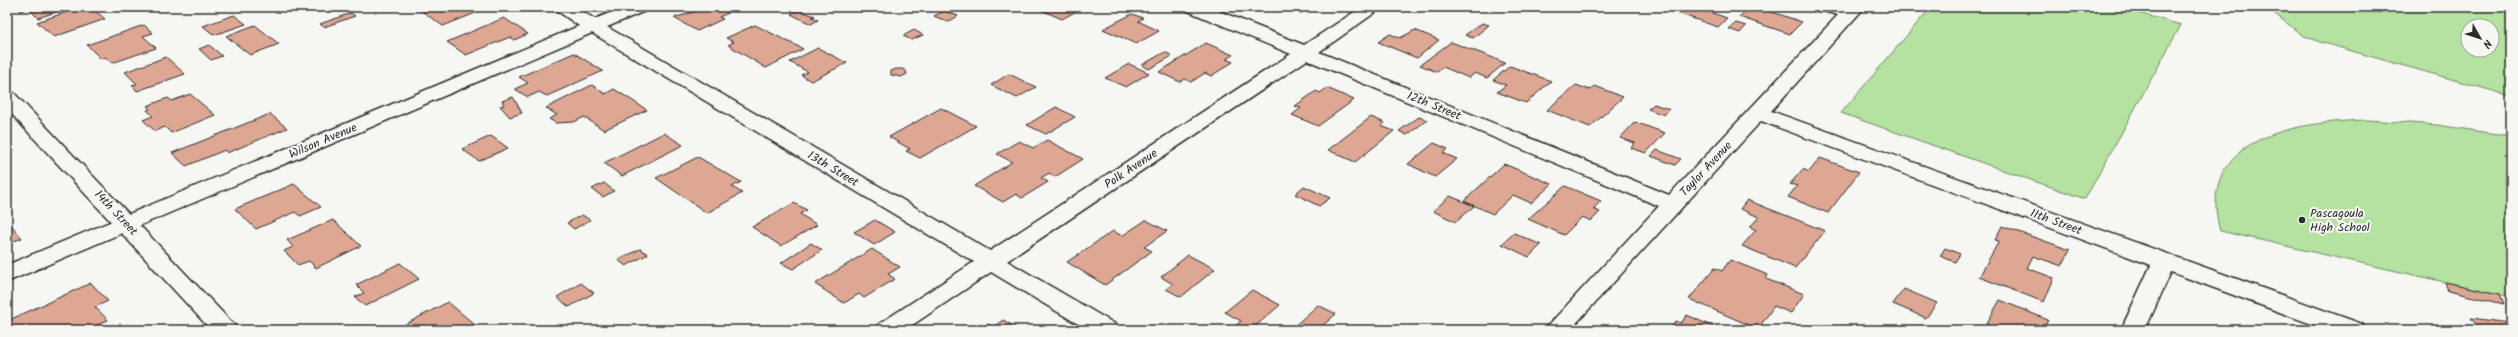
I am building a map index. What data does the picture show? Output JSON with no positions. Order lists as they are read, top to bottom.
{
  "streets": {
    "street": [
      "12th Street",
      "Wilson Avenue",
      "13th Street",
      "Polk Avenue",
      "Taylor Avenue",
      "14th Street",
      "11th Street"
    ]
  },
  "crossings": [
    ["12th Street", "Polk Avenue"],
    ["12th Street", "Taylor Avenue"],
    ["Wilson Avenue", "13th Street"],
    ["Wilson Avenue", "14th Street"],
    ["13th Street", "Polk Avenue"],
    ["Taylor Avenue", "11th Street"]
  ],
  "places": ["Pascagoula High School"],
  "north": "bottom right"
}
